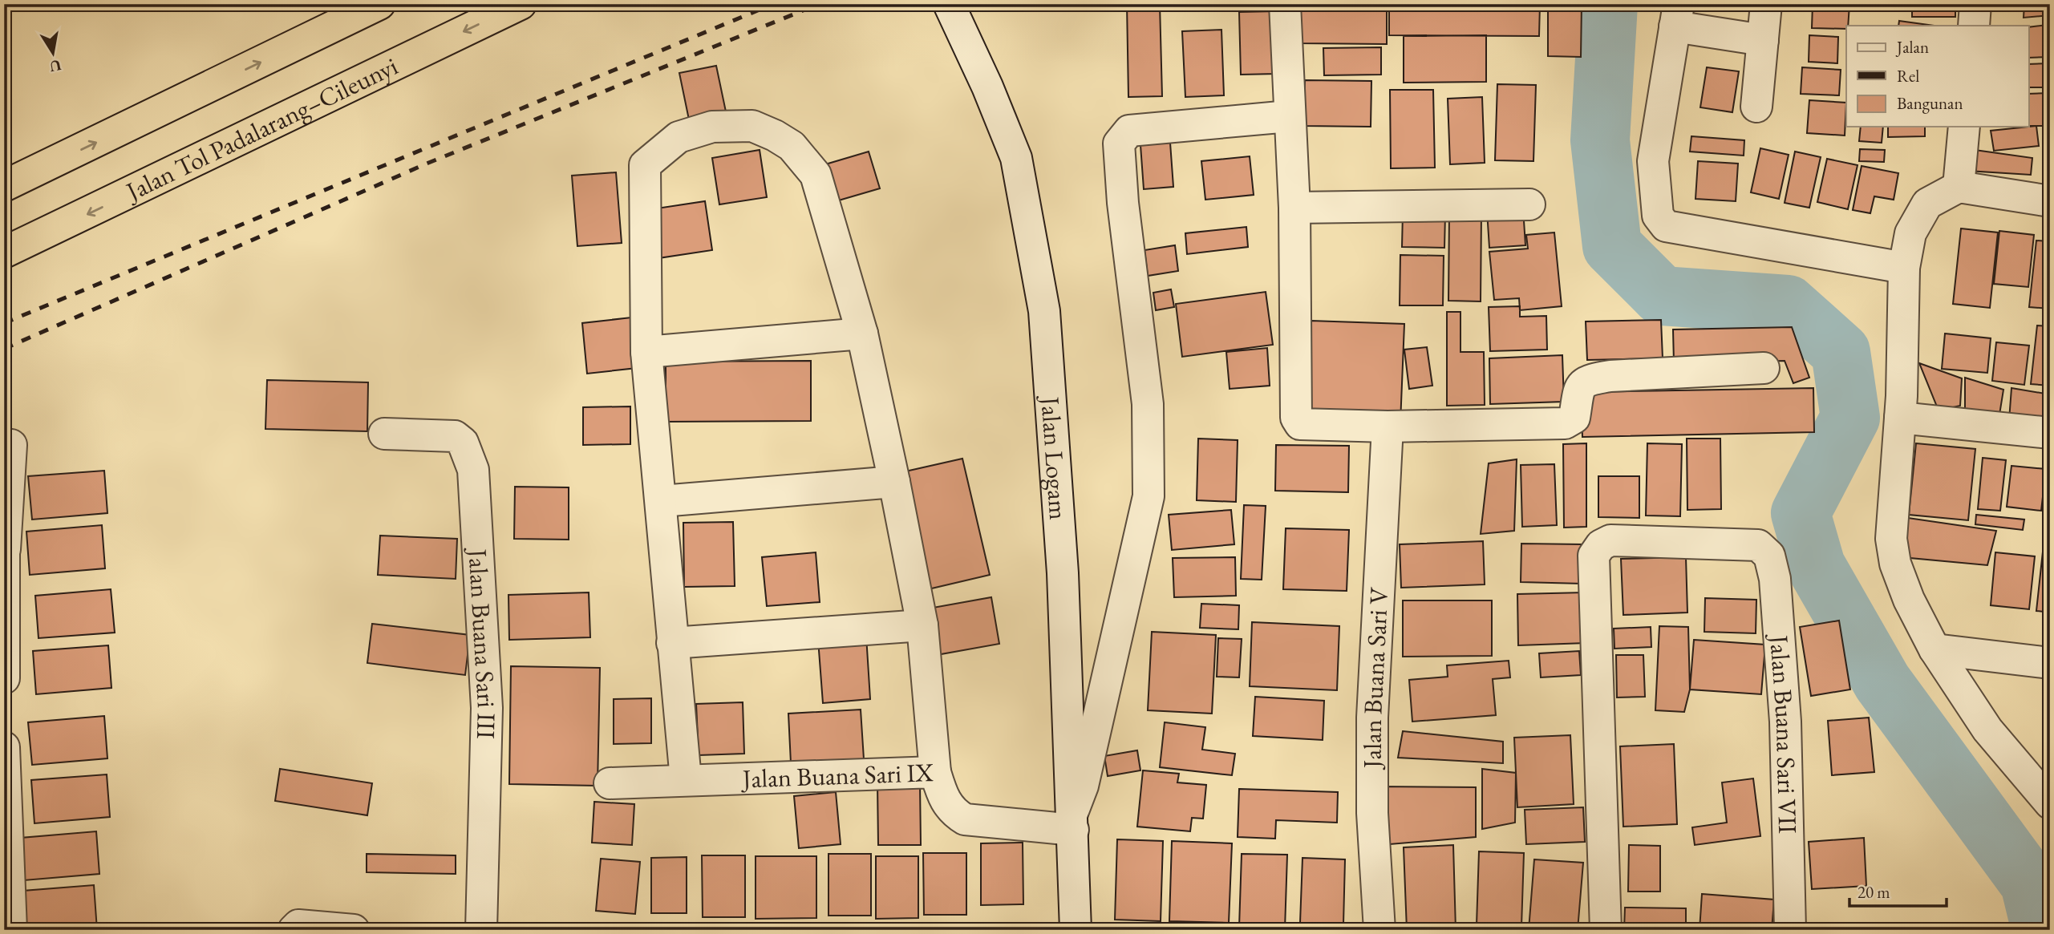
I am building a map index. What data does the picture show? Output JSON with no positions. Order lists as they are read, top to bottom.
{
  "streets": {
    "highway": ["Jalan Tol Padalarang–Cileunyi"],
    "street": [
      "Jalan Logam",
      "Jalan Buana Sari III",
      "Jalan Buana Sari V",
      "Jalan Buana Sari VII",
      "Jalan Buana Sari IX"
    ]
  },
  "crossings": [
    ["Jalan Logam", "Jalan Buana Sari IX"]
  ],
  "legend": ["Jalan", "Rel", "Bangunan"],
  "scale_bar": "20 m",
  "north": "bottom"
}
